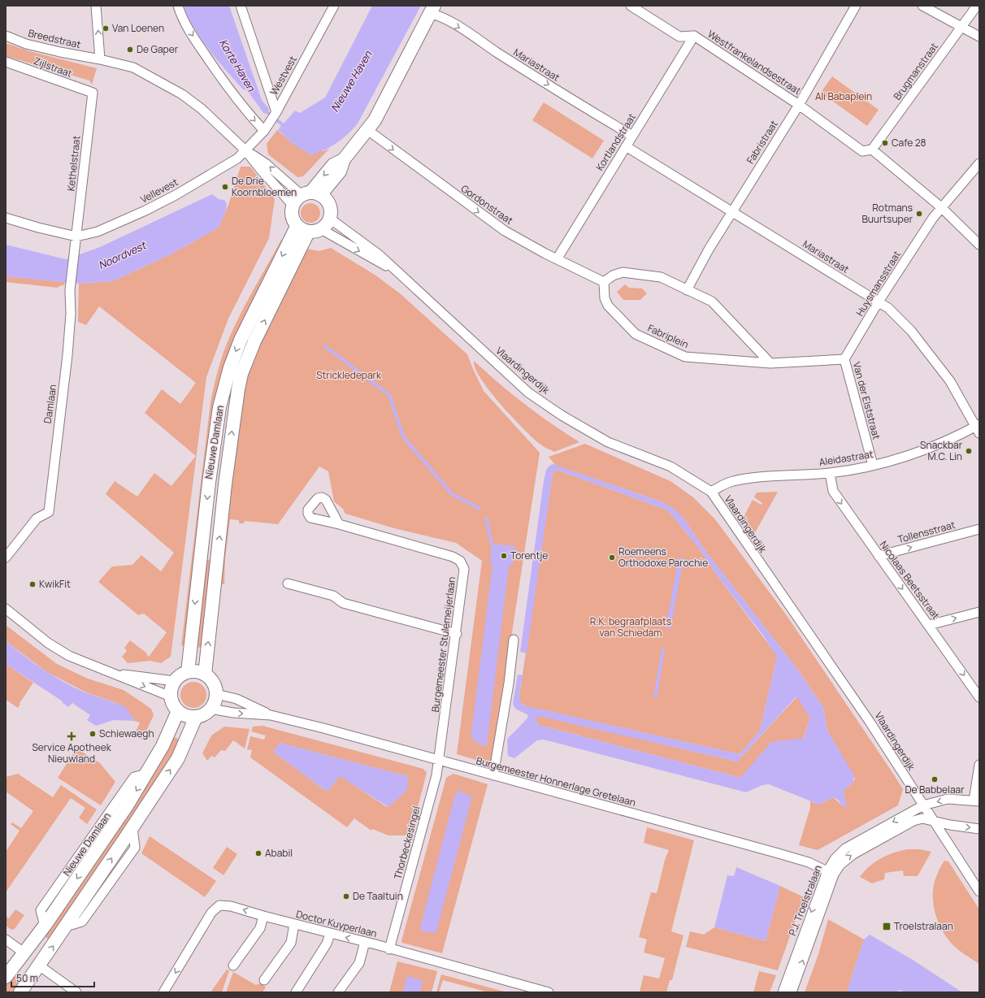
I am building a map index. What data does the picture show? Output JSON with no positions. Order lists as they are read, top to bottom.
{
  "streets": {
    "street": [
      "Breedstraat",
      "Westfrankelandsestraat",
      "Mariastraat",
      "Zijlstraat",
      "Brugmanstraat",
      "Westvest",
      "Kortlandstraat",
      "Fabristraat",
      "Kethelstraat",
      "Vellevest",
      "Gordonstraat",
      "Huysmansstraat",
      "Fabriplein",
      "Vlaardingerdijk",
      "Van der Elststraat",
      "Damlaan",
      "Nieuwe Damlaan",
      "Aleidastraat",
      "Tollensstraat",
      "Nicolaas Beetsstraat",
      "Burgemeester Stulemeijerlaan",
      "Burgemeester Honnerlage Gretelaan",
      "Thorbeckesingel",
      "P.J. Troelstralaan",
      "Doctor Kuyperlaan"
    ]
  },
  "crossings": [
    ["Breedstraat", "Westvest"],
    ["Breedstraat", "Vellevest"],
    ["Westfrankelandsestraat", "Brugmanstraat"],
    ["Westfrankelandsestraat", "Kortlandstraat"],
    ["Westfrankelandsestraat", "Fabristraat"],
    ["Mariastraat", "Kortlandstraat"],
    ["Mariastraat", "Fabristraat"],
    ["Mariastraat", "Huysmansstraat"],
    ["Mariastraat", "Aleidastraat"],
    ["Zijlstraat", "Kethelstraat"],
    ["Westvest", "Vellevest"],
    ["Kortlandstraat", "Gordonstraat"],
    ["Kethelstraat", "Vellevest"],
    ["Kethelstraat", "Damlaan"],
    ["Vellevest", "Damlaan"],
    ["Gordonstraat", "Fabriplein"],
    ["Huysmansstraat", "Van der Elststraat"],
    ["Vlaardingerdijk", "Nieuwe Damlaan"],
    ["Vlaardingerdijk", "Aleidastraat"],
    ["Vlaardingerdijk", "P.J. Troelstralaan"],
    ["Van der Elststraat", "Aleidastraat"],
    ["Nieuwe Damlaan", "Burgemeester Honnerlage Gretelaan"],
    ["Aleidastraat", "Nicolaas Beetsstraat"],
    ["Tollensstraat", "Nicolaas Beetsstraat"],
    ["Burgemeester Stulemeijerlaan", "Burgemeester Honnerlage Gretelaan"],
    ["Burgemeester Stulemeijerlaan", "Thorbeckesingel"],
    ["Burgemeester Honnerlage Gretelaan", "Thorbeckesingel"],
    ["Burgemeester Honnerlage Gretelaan", "P.J. Troelstralaan"],
    ["Thorbeckesingel", "Doctor Kuyperlaan"]
  ],
  "one_way": ["Gordonstraat", "Nicolaas Beetsstraat"],
  "water": ["Korte Haven", "Nieuwe Haven", "Noordvest"],
  "parks": ["Ali Babaplein", "Strickledepark", "R.K. begraafplaats van Schiedam"],
  "places": {
    "other": [
      "Van Loenen",
      "De Gaper",
      "Cafe 28",
      "De Drie Koornbloemen",
      "Rotmans Buurtsuper",
      "Snackbar M.C. Lin",
      "Torentje",
      "Roemeens Orthodoxe Parochie",
      "KwikFit",
      "Schiewaegh",
      "De Babbelaar",
      "Ababil",
      "De Taaltuin"
    ],
    "health": ["Service Apotheek Nieuwland"],
    "transit": ["Troelstralaan"]
  },
  "scale_bar": "50 m"
}
